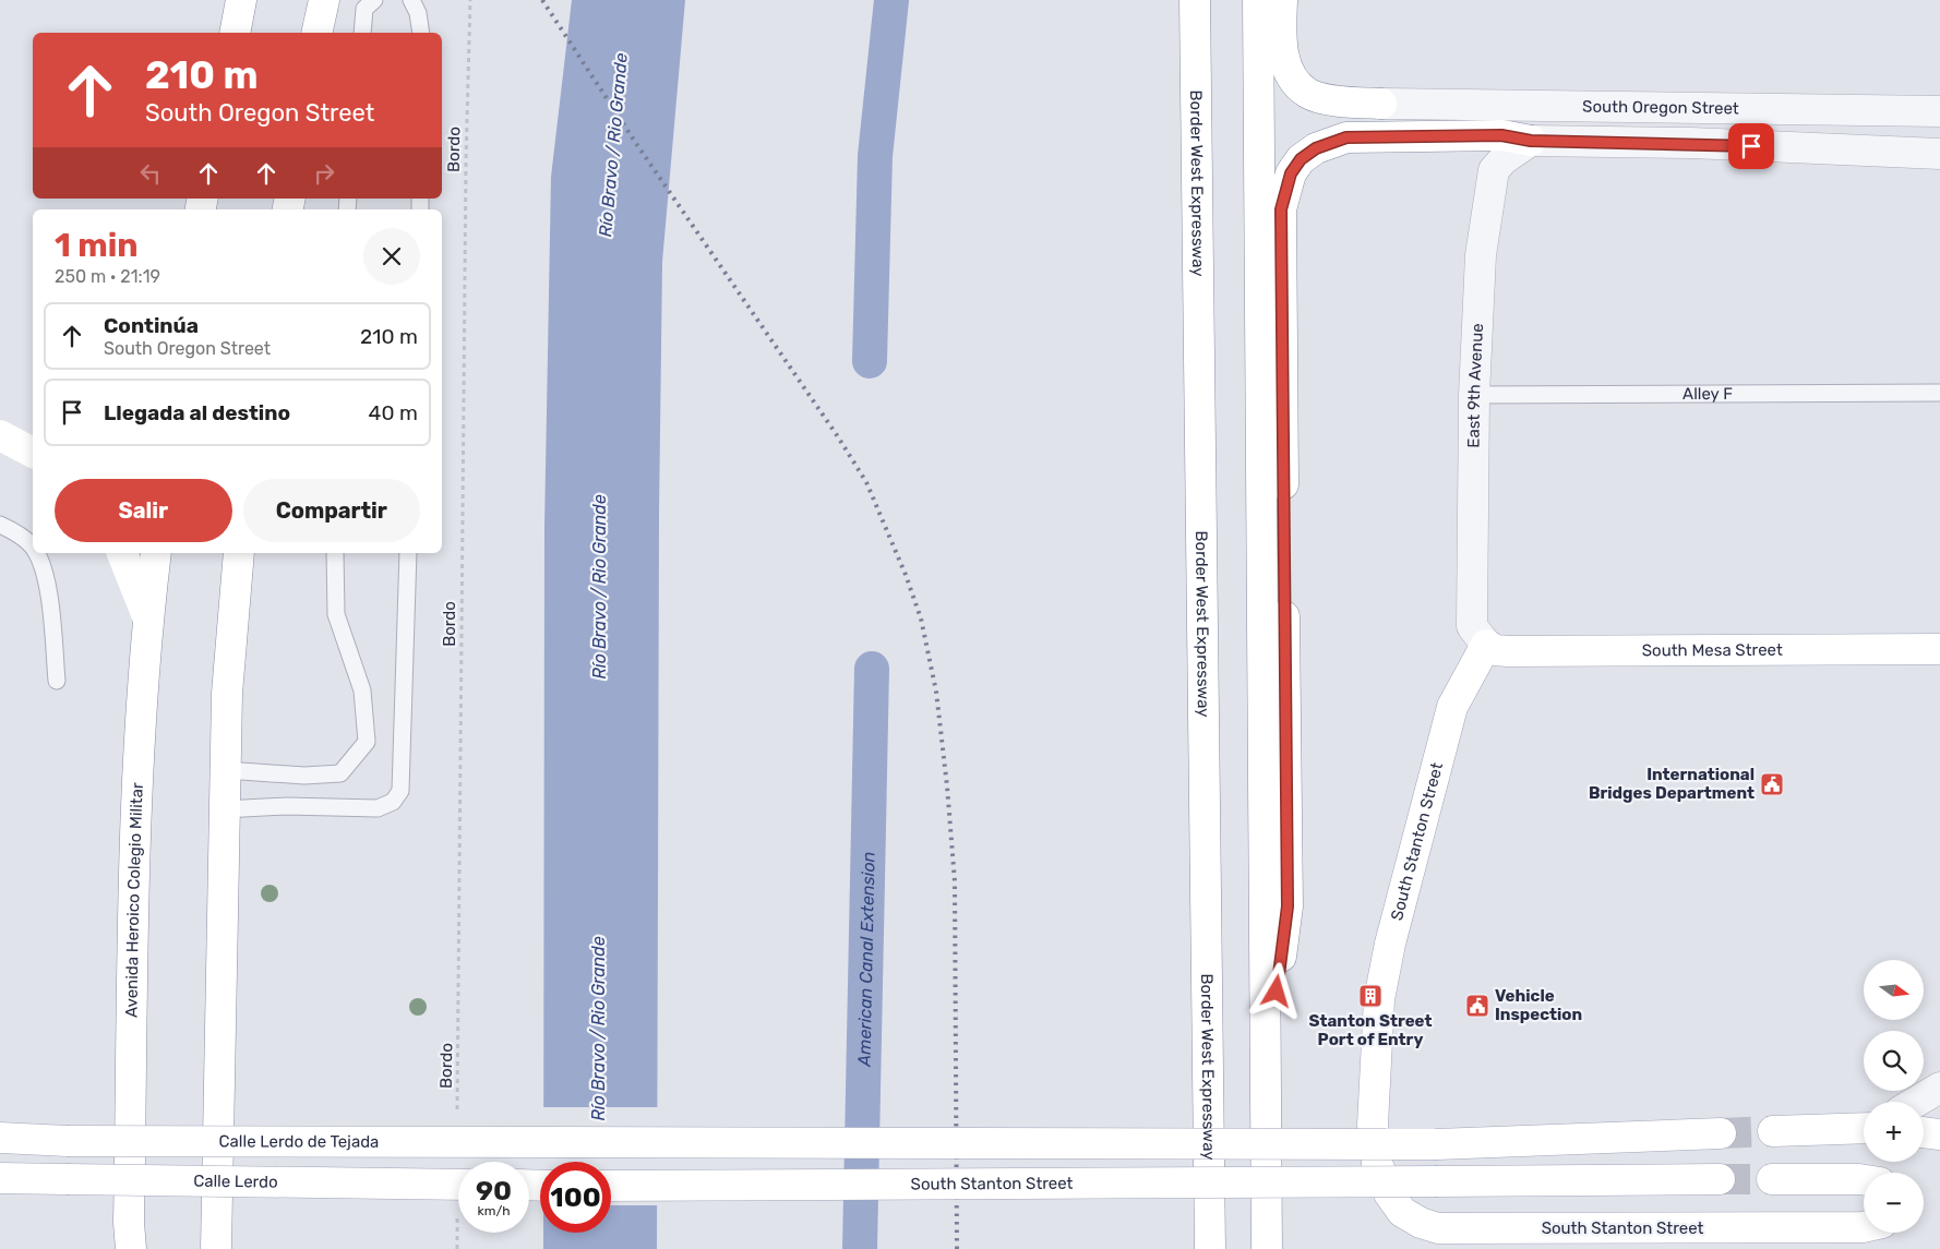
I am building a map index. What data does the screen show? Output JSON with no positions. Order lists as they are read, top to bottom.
{
  "streets": {
    "main road": [
      "Border West Expressway",
      "South Mesa Street",
      "South Stanton Street",
      "Avenida Heroico Colegio Militar",
      "Calle Lerdo de Tejada",
      "Calle Lerdo"
    ],
    "street": ["South Oregon Street", "East 9th Avenue"],
    "lane": ["Alley F"],
    "path": ["Bordo"]
  },
  "crossings": [
    ["East 9th Avenue", "Alley F"],
    ["East 9th Avenue", "South Mesa Street"],
    ["East 9th Avenue", "South Stanton Street"],
    ["South Mesa Street", "South Stanton Street"]
  ],
  "water": ["Río Bravo / Rio Grande", "American Canal Extension"],
  "places": {
    "public building": ["International Bridges Department", "Vehicle Inspection"],
    "building": ["Stanton Street Port of Entry"]
  },
  "north": "right",
  "page": {
    "turn": ["210 m", "South Oregon Street"],
    "heading": ["1 min", "250 m · 21:19"],
    "list": [
      {
        "name": "Continúa",
        "note": "South Oregon Street",
        "value": "210 m"
      },
      {
        "name": "Llegada al destino",
        "value": "40 m"
      }
    ],
    "buttons": ["Salir", "Compartir"],
    "map_buttons": ["+", "−"],
    "speed": "90 km/h",
    "limit": "100"
  }
}
